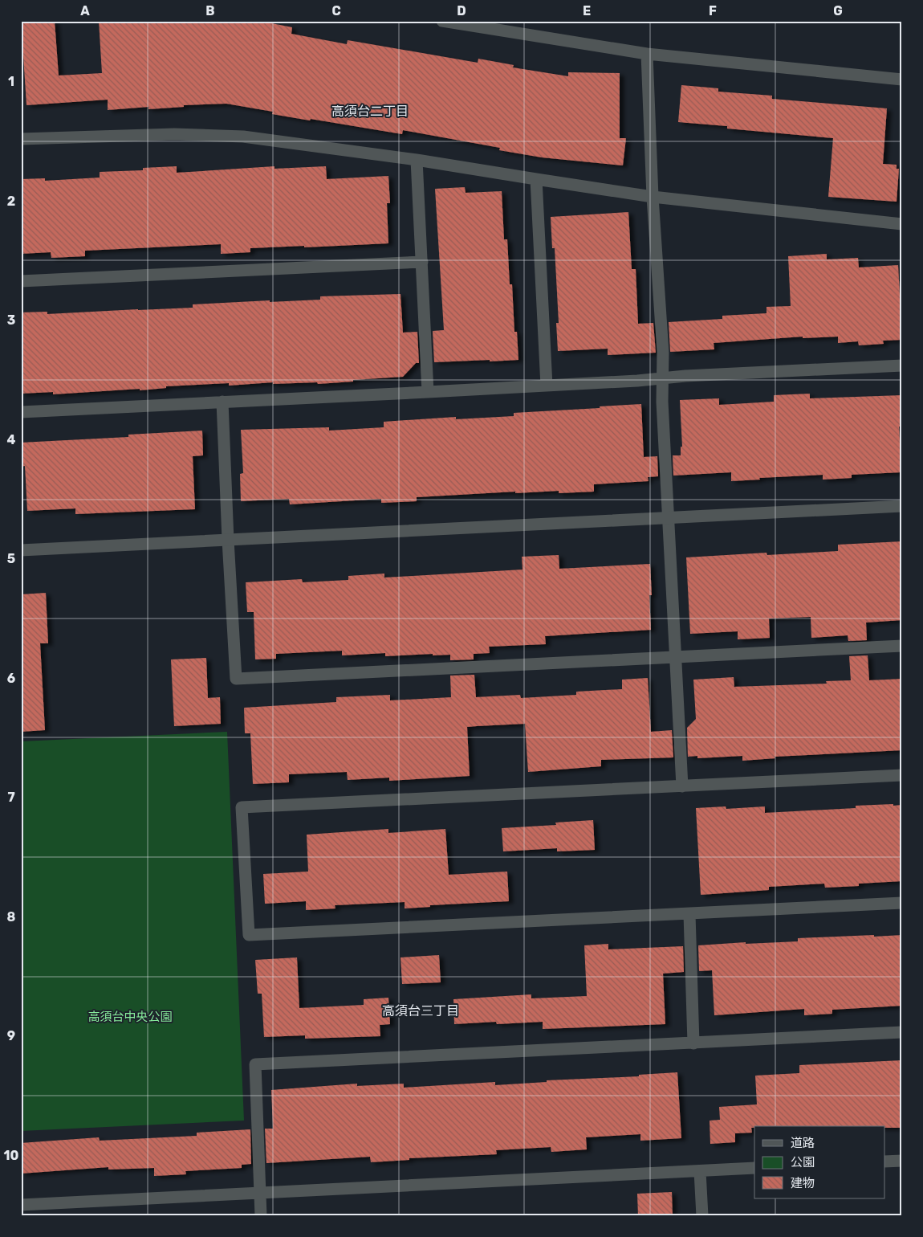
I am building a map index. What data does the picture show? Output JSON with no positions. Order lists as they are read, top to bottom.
{
  "districts": ["高須台二丁目", "高須台三丁目"],
  "parks": ["高須台中央公園"],
  "legend": ["道路", "公園", "建物"],
  "grid": {
    "columns": [
      "A",
      "B",
      "C",
      "D",
      "E",
      "F",
      "G"
    ],
    "rows": [
      "1",
      "2",
      "3",
      "4",
      "5",
      "6",
      "7",
      "8",
      "9",
      "10"
    ]
  }
}
